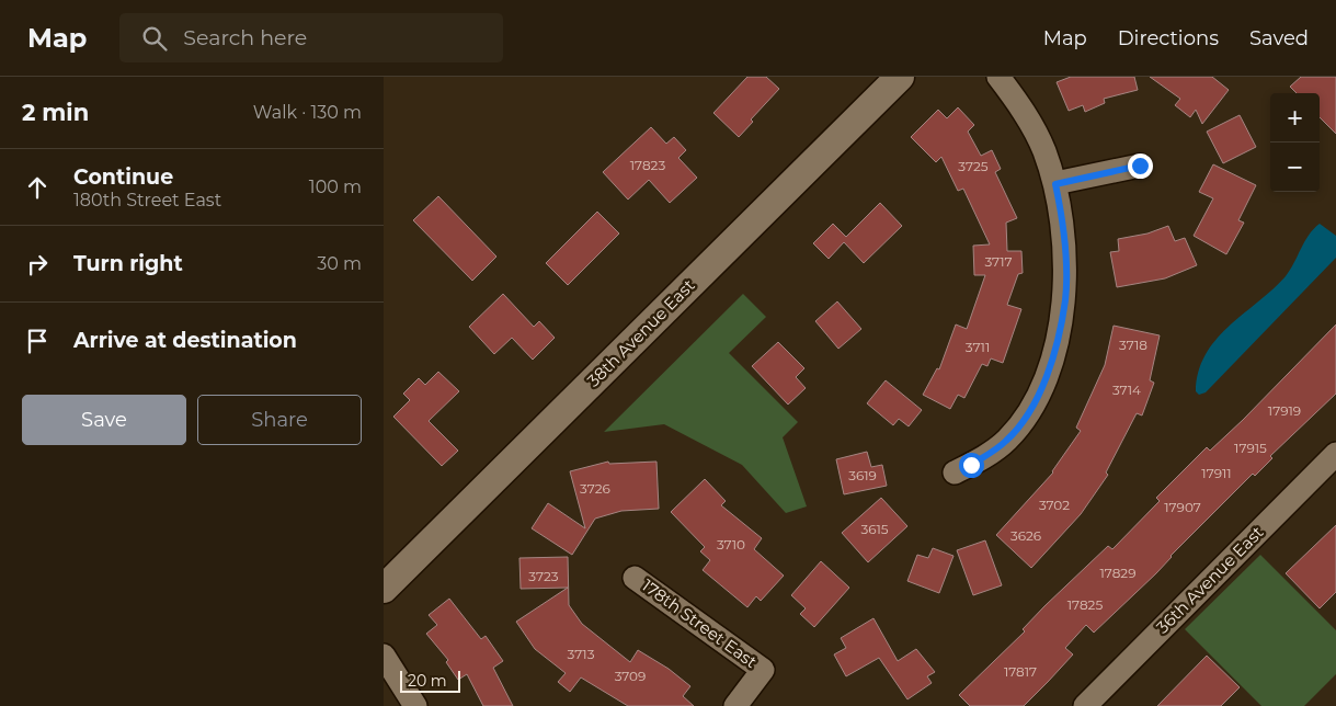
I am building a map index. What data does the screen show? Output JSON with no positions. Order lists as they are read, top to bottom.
{
  "streets": {
    "street": ["38th Avenue East", "36th Avenue East", "178th Street East"]
  },
  "house_numbers": [
    "17823",
    "3725",
    "3717",
    "3718",
    "3711",
    "3714",
    "17919",
    "17915",
    "17911",
    "3619",
    "3726",
    "3702",
    "17907",
    "3615",
    "3626",
    "3710",
    "17829",
    "3723",
    "17825",
    "3713",
    "17817",
    "3709"
  ],
  "scale_bar": "20 m",
  "page": {
    "header": "Map",
    "search": "Search here",
    "nav": ["Map", "Directions", "Saved"],
    "heading": ["2 min", "Walk · 130 m"],
    "map_buttons": ["+", "−"],
    "list": [
      ["Continue", "180th Street East", "100 m"],
      ["Turn right", "30 m"],
      "Arrive at destination"
    ],
    "buttons": ["Save", "Share"],
    "scale": "20 m"
  }
}
